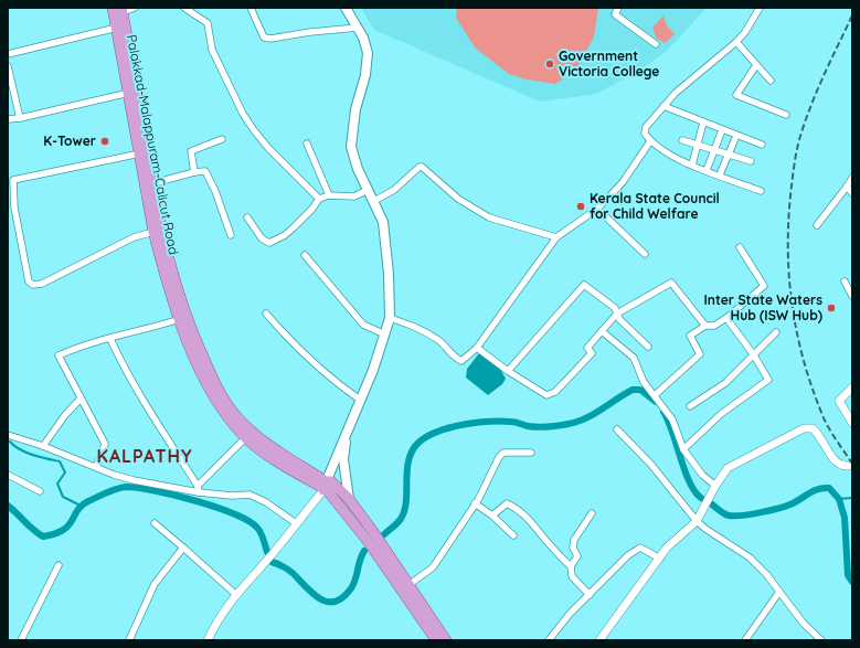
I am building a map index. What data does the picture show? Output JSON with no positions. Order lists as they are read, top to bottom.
{
  "streets": {
    "highway": ["Palakkad-Malappuram-Calicut Road"]
  },
  "districts": ["KALPATHY"],
  "places": [
    "Government Victoria College",
    "K-Tower",
    "Kerala State Council for Child Welfare",
    "Inter State Waters Hub (ISW Hub)"
  ]
}
